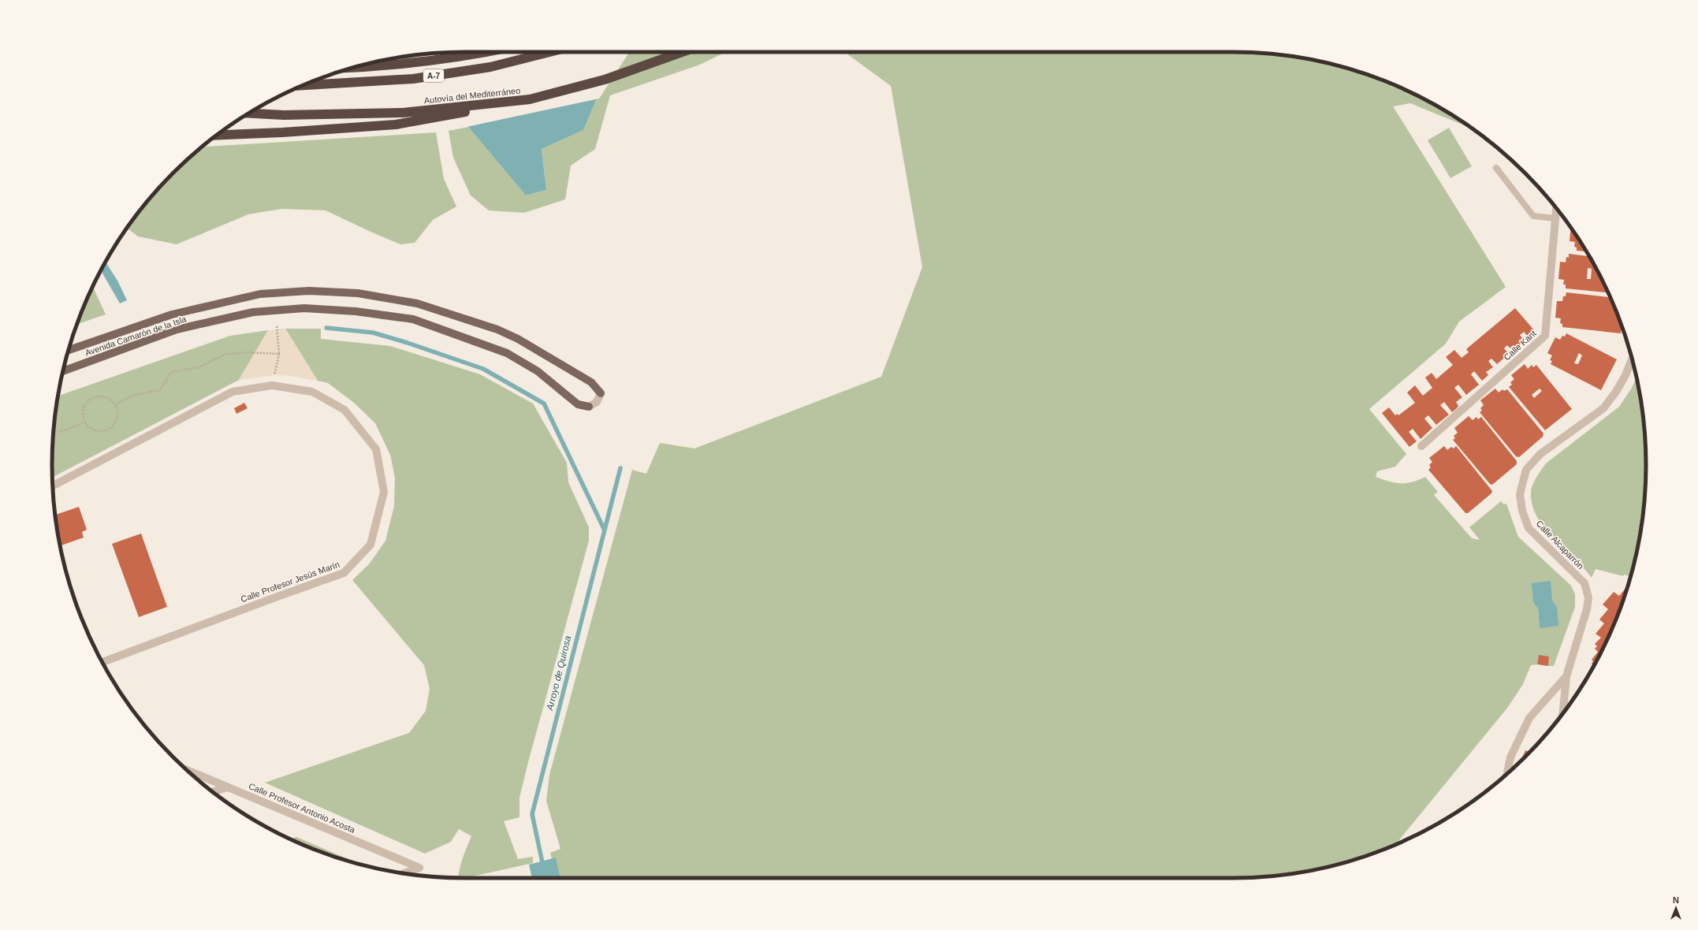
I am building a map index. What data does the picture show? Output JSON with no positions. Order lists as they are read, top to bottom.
{
  "streets": {
    "highway": ["A-7", "Autovía del Mediterráneo"],
    "main road": ["Avenida Camarón de la Isla"],
    "street": [
      "Calle Kant",
      "Calle Alcaparrón",
      "Calle Profesor Jesús Marín",
      "Calle Profesor Antonio Acosta"
    ]
  },
  "water": ["Arroyo de Quirosa"],
  "north": "top"
}
